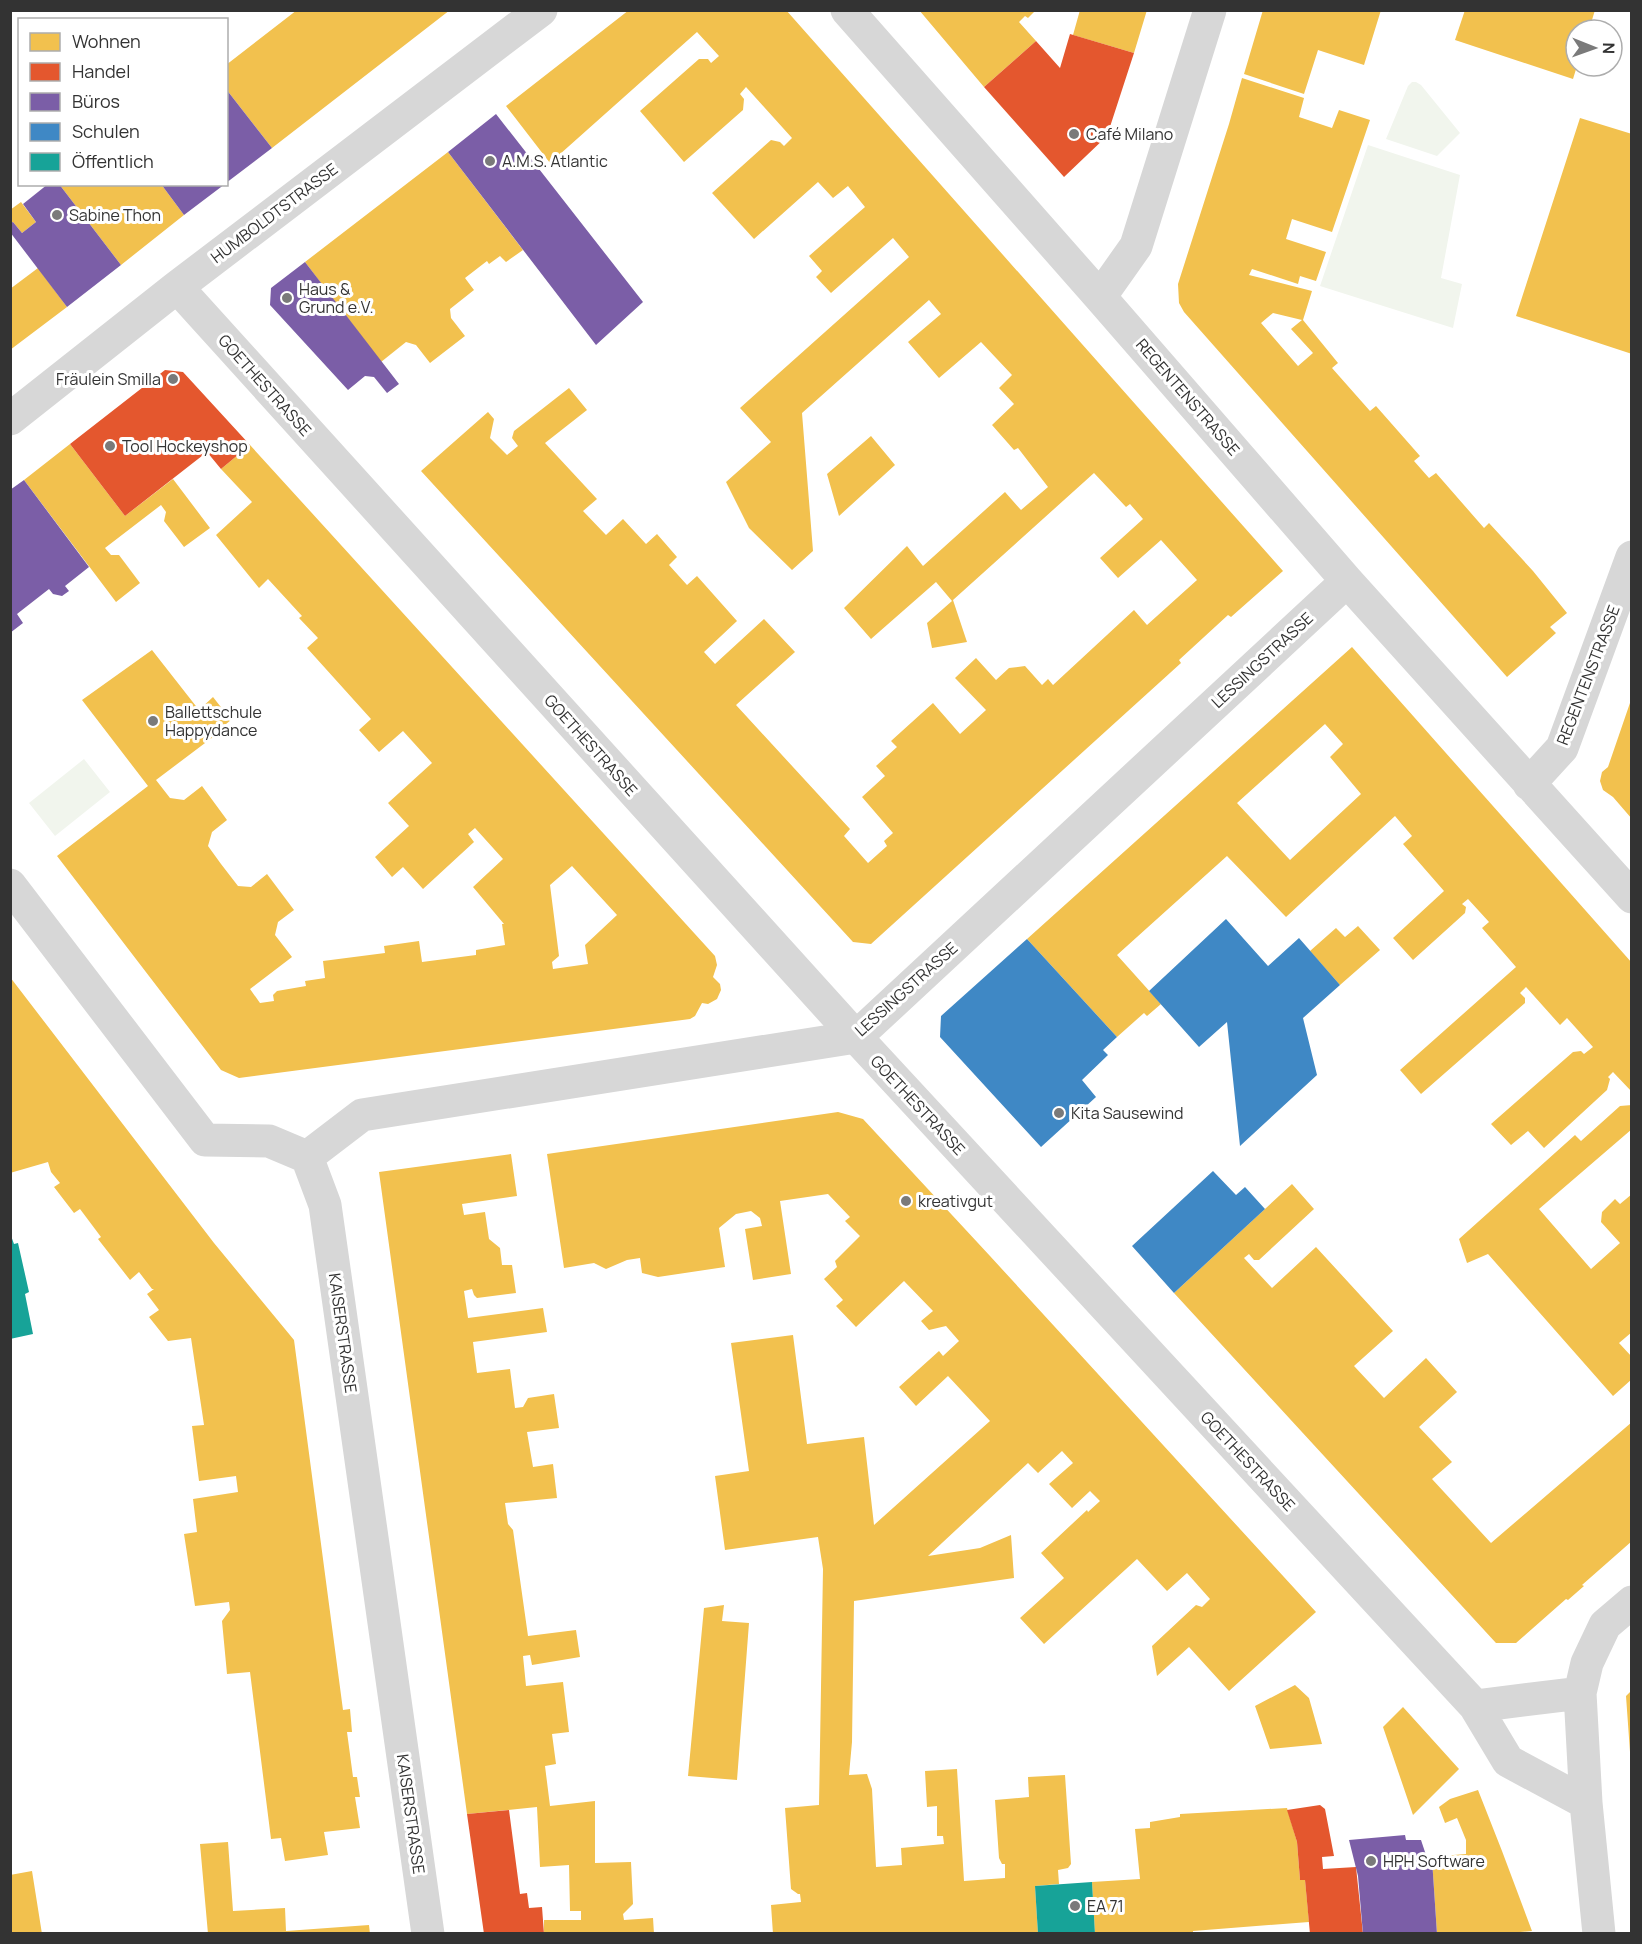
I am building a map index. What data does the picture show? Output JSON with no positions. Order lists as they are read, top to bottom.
{
  "streets": {
    "street": [
      "HUMBOLDTSTRASSE",
      "GOETHESTRASSE",
      "REGENTENSTRASSE",
      "LESSINGSTRASSE",
      "KAISERSTRASSE"
    ]
  },
  "crossings": [
    ["HUMBOLDTSTRASSE", "GOETHESTRASSE"],
    ["GOETHESTRASSE", "LESSINGSTRASSE"],
    ["REGENTENSTRASSE", "LESSINGSTRASSE"],
    ["LESSINGSTRASSE", "KAISERSTRASSE"]
  ],
  "places": [
    "Café Milano",
    "A.M.S. Atlantic",
    "Sabine Thon",
    "Haus & Grund e.V.",
    "Fräulein Smilla",
    "Tool Hockeyshop",
    "Ballettschule Happydance",
    "Kita Sausewind",
    "kreativgut",
    "HPH Software",
    "EA 71"
  ],
  "legend": [
    "Wohnen",
    "Handel",
    "Büros",
    "Schulen",
    "Öffentlich"
  ],
  "north": "right"
}
